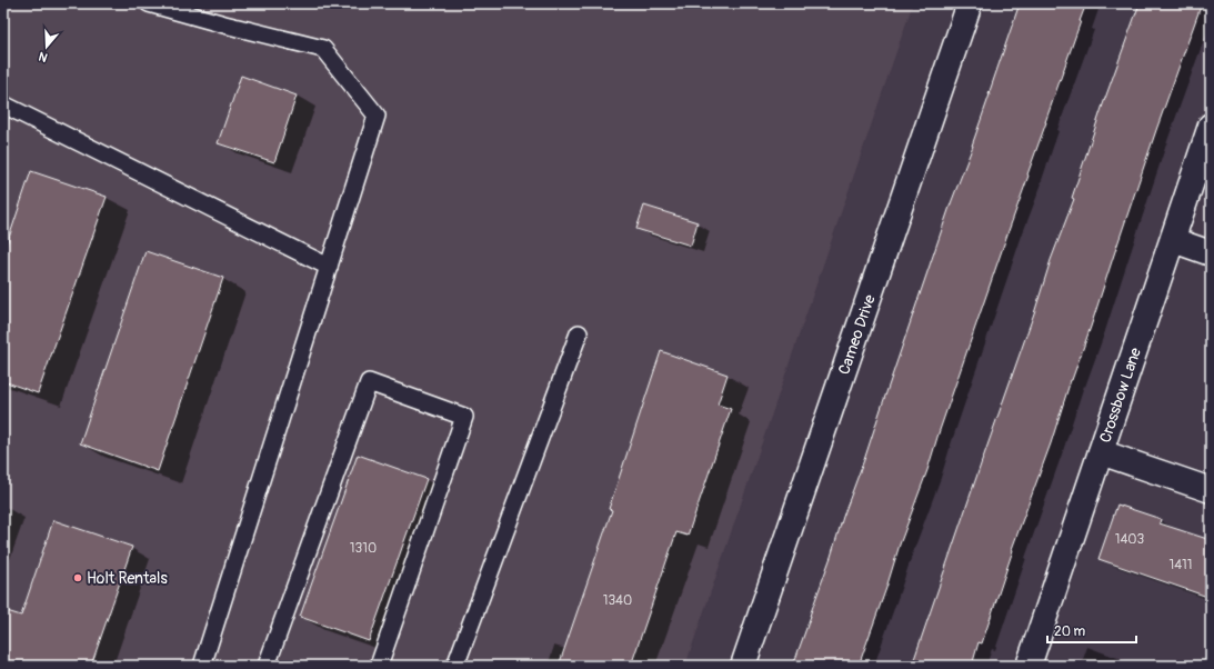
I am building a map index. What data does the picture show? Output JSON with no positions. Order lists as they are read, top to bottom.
{
  "streets": {
    "street": ["Cameo Drive", "Crossbow Lane"]
  },
  "places": ["Holt Rentals"],
  "house_numbers": [
    "1403",
    "1310",
    "1411",
    "1340"
  ],
  "scale_bar": "20 m",
  "north": "bottom"
}
